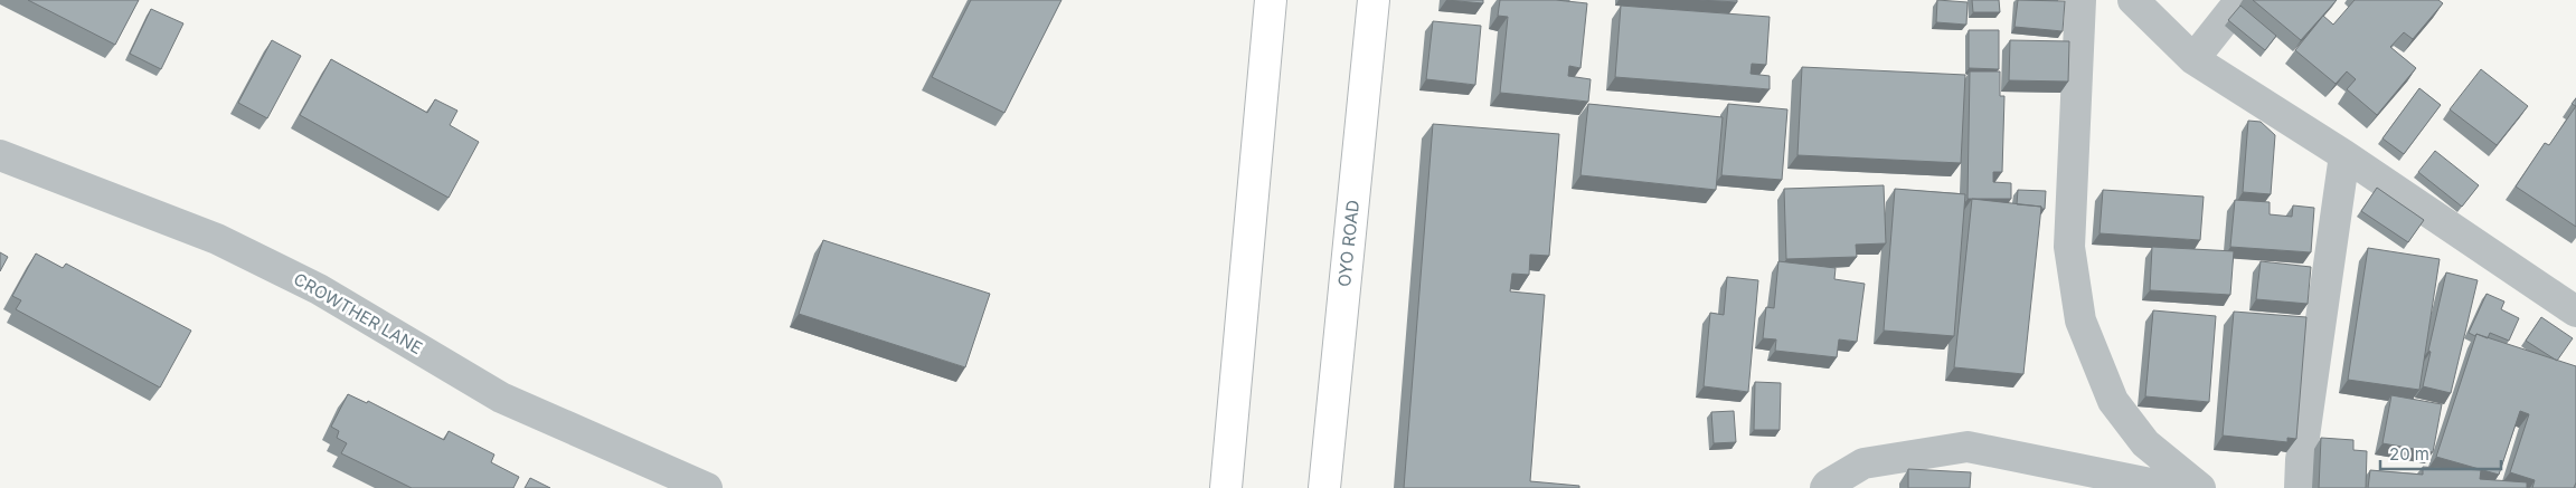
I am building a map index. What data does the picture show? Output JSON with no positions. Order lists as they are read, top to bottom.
{
  "streets": {
    "highway": ["OYO ROAD"],
    "street": ["CROWTHER LANE"]
  },
  "scale_bar": "20 m"
}
